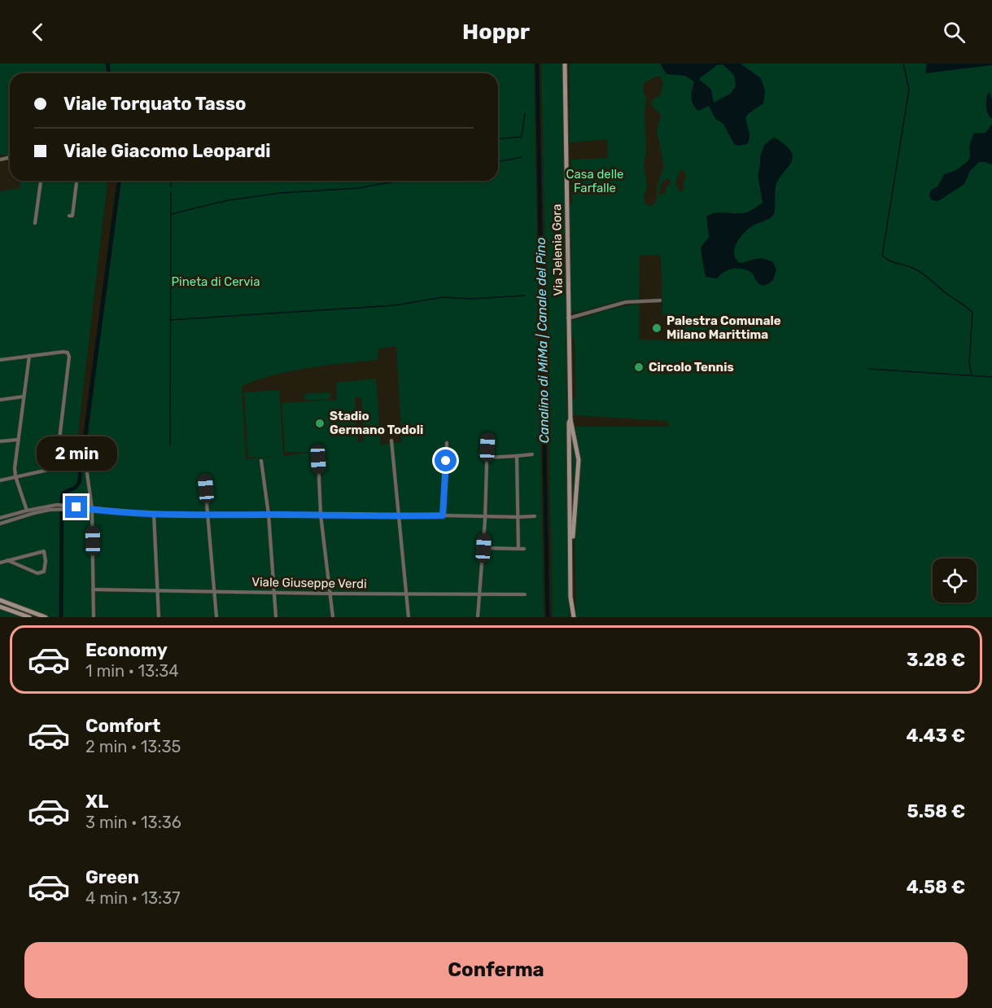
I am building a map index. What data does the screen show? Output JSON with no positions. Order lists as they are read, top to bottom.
{
  "streets": {
    "street": ["Via Jelenia Gora", "Viale Giuseppe Verdi"]
  },
  "water": ["Canalino di MiMa | Canale del Pino"],
  "parks": ["Casa delle Farfalle", "Pineta di Cervia"],
  "places": ["Palestra Comunale Milano Marittima", "Circolo Tennis", "Stadio Germano Todoli"],
  "page": {
    "header": "Hoppr",
    "banner": ["Viale Torquato Tasso", "Viale Giacomo Leopardi"],
    "bubble": "2 min",
    "list": [
      {
        "name": "Economy",
        "note": "1 min · 13:34",
        "value": "3.28 €"
      },
      {
        "name": "Comfort",
        "note": "2 min · 13:35",
        "value": "4.43 €"
      },
      {
        "name": "XL",
        "note": "3 min · 13:36",
        "value": "5.58 €"
      },
      {
        "name": "Green",
        "note": "4 min · 13:37",
        "value": "4.58 €"
      }
    ],
    "buttons": "Conferma"
  }
}
